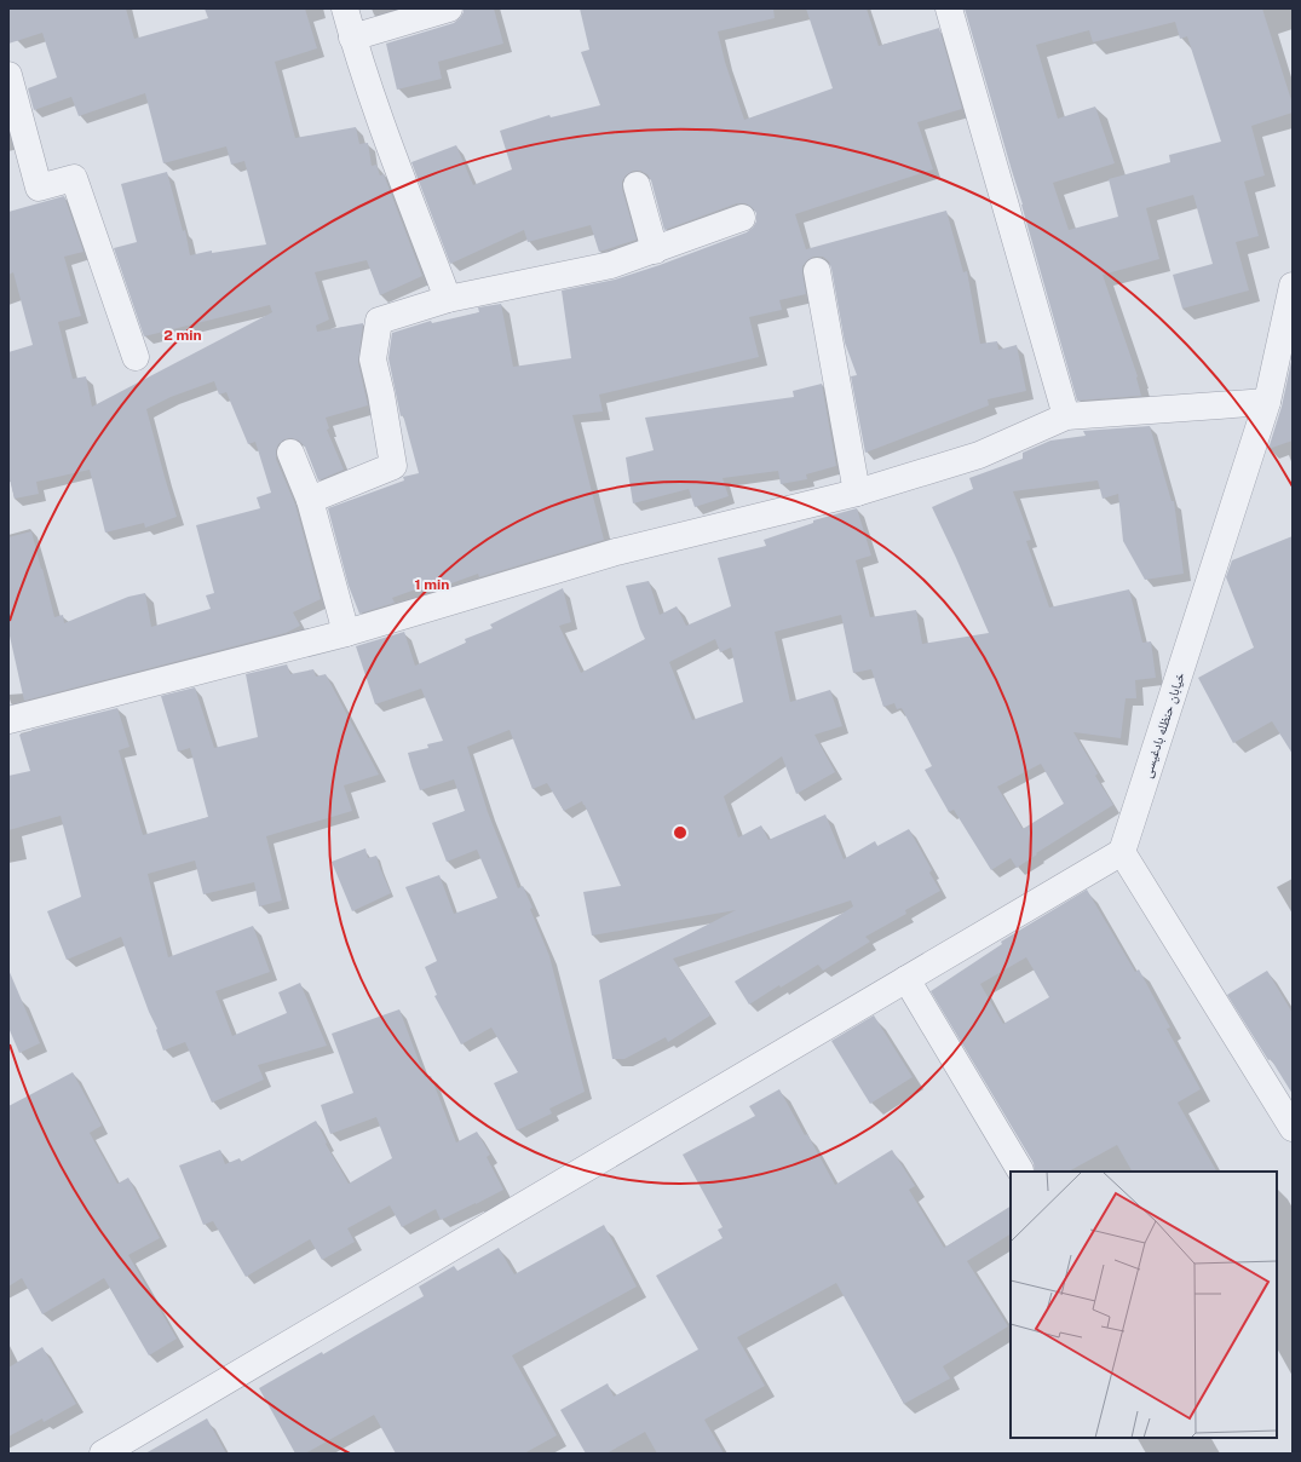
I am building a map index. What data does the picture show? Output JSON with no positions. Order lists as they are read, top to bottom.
{
  "streets": {
    "street": ["خیابان حنظله بادغیسی"]
  },
  "rings": ["2 min", "1 min"]
}
